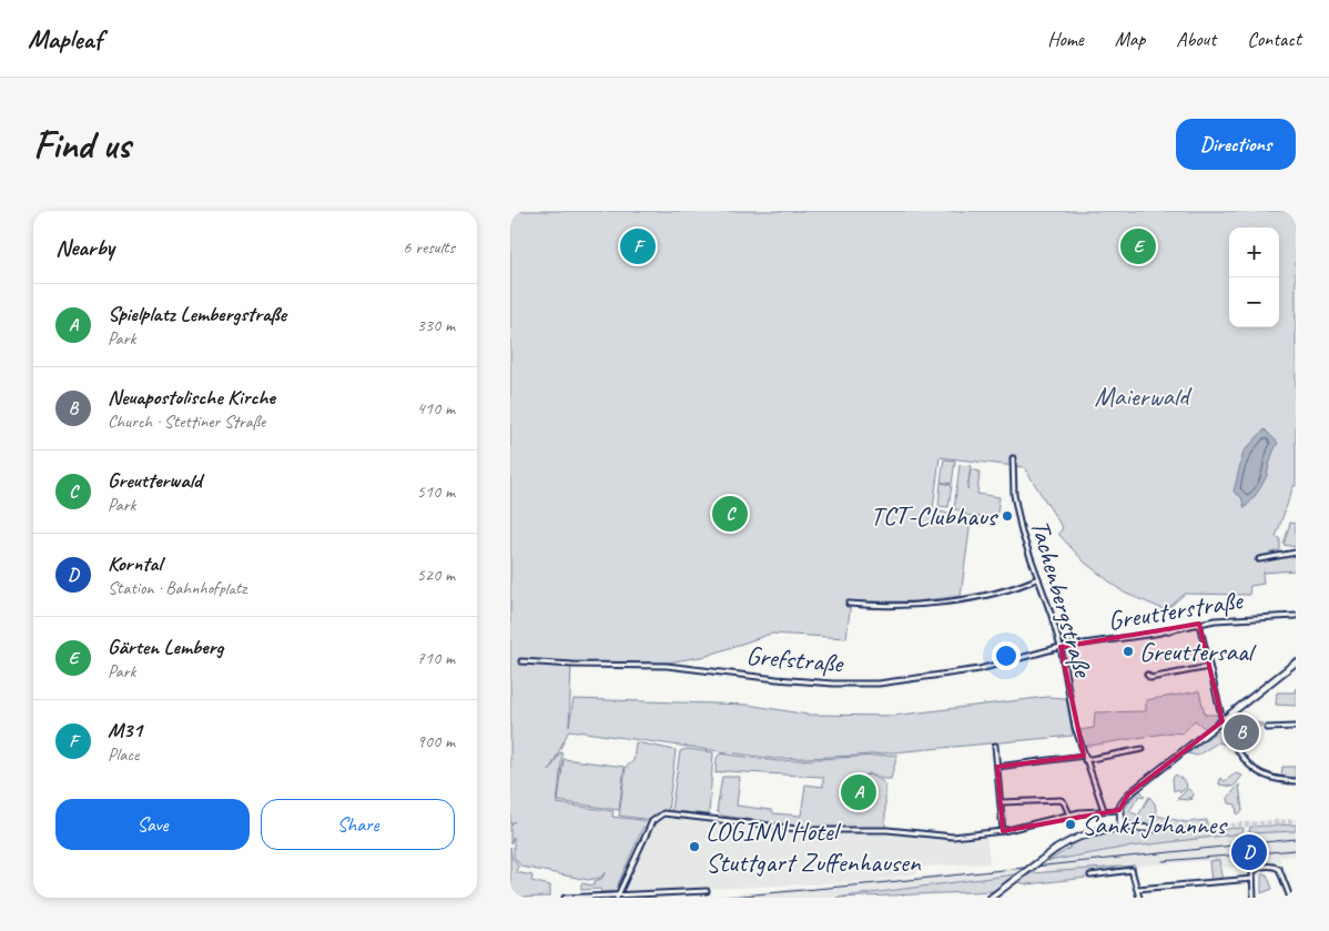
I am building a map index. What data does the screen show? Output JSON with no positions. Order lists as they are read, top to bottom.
{
  "streets": {
    "street": ["Tachenbergstraße", "Greutterstraße", "Grefstraße"]
  },
  "crossings": [
    ["Tachenbergstraße", "Greutterstraße"],
    ["Tachenbergstraße", "Grefstraße"],
    ["Greutterstraße", "Grefstraße"]
  ],
  "parks": ["Maierwald"],
  "places": [
    "TCT-Clubhaus",
    "Greuttersaal",
    "Sankt Johannes",
    "LOGINN Hotel Stuttgart Zuffenhausen"
  ],
  "page": {
    "header": "Mapleaf",
    "nav": [
      "Home",
      "Map",
      "About",
      "Contact"
    ],
    "buttons": [
      "Directions",
      ["Save", "Share"]
    ],
    "title": "Find us",
    "heading": ["Nearby", "6 results"],
    "pins": [
      "E",
      "F",
      "C",
      "B",
      "A",
      "D"
    ],
    "map_buttons": ["+", "−"],
    "list": [
      {
        "mark": "A",
        "name": "Spielplatz Lembergstraße",
        "note": "Park",
        "value": "330 m"
      },
      {
        "mark": "B",
        "name": "Neuapostolische Kirche",
        "note": "Church · Stettiner Straße",
        "value": "410 m"
      },
      {
        "mark": "C",
        "name": "Greutterwald",
        "note": "Park",
        "value": "510 m"
      },
      {
        "mark": "D",
        "name": "Korntal",
        "note": "Station · Bahnhofplatz",
        "value": "520 m"
      },
      {
        "mark": "E",
        "name": "Gärten Lemberg",
        "note": "Park",
        "value": "710 m"
      },
      {
        "mark": "F",
        "name": "M31",
        "note": "Place",
        "value": "900 m"
      }
    ]
  }
}
